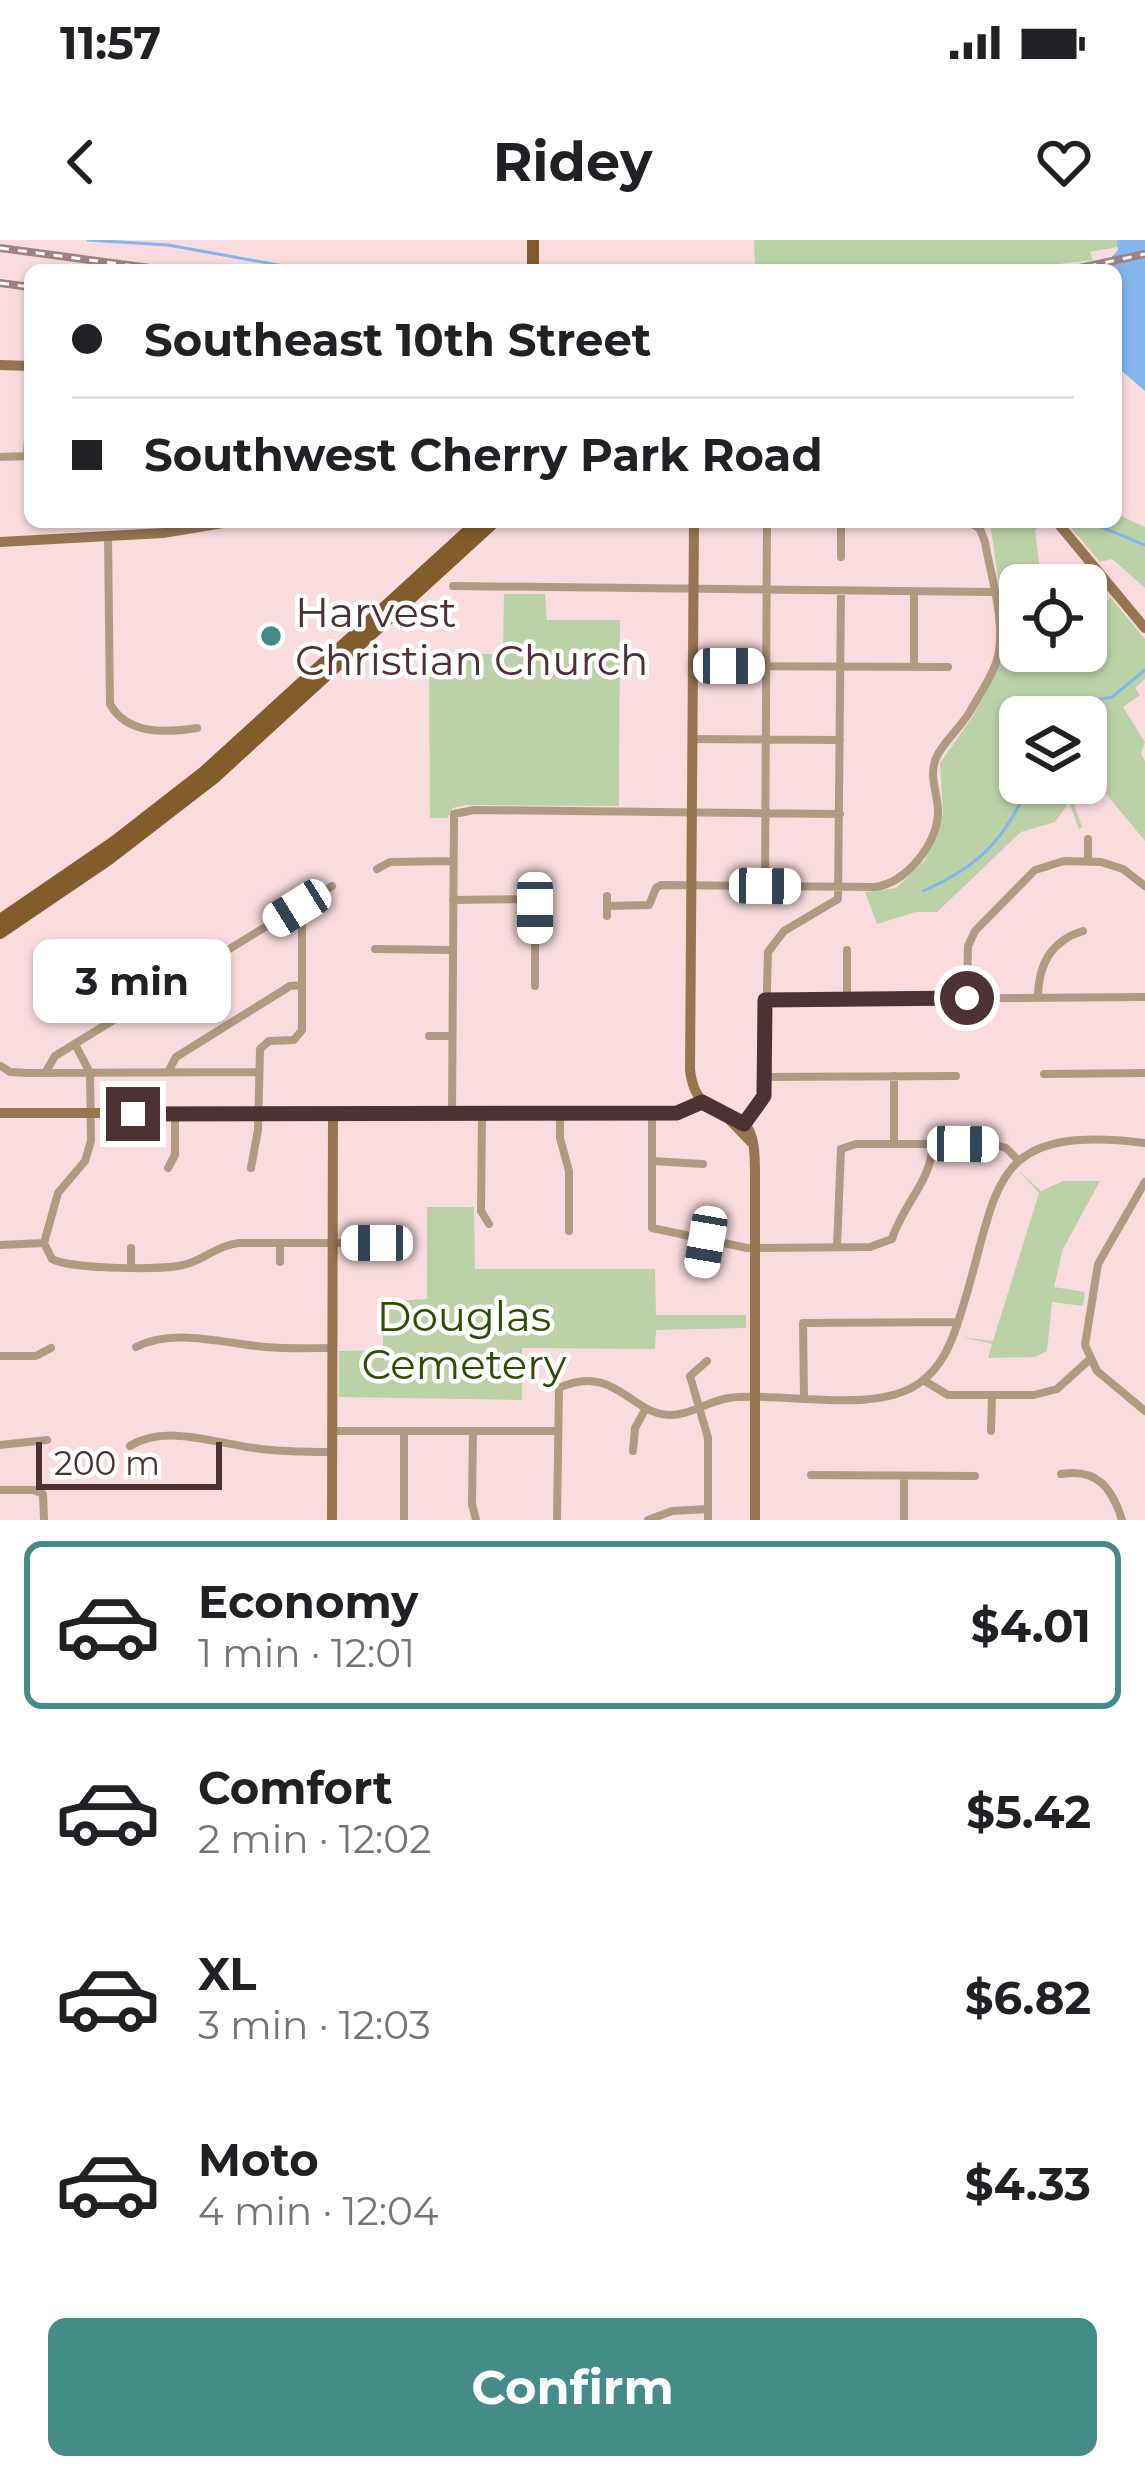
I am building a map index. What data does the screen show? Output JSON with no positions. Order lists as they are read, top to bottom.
{
  "parks": ["Douglas Cemetery"],
  "places": ["Harvest Christian Church"],
  "scale_bar": "200 m",
  "page": {
    "status": "11:57",
    "header": "Ridey",
    "banner": ["Southeast 10th Street", "Southwest Cherry Park Road"],
    "bubble": "3 min",
    "scale": "200 m",
    "list": [
      {
        "name": "Economy",
        "note": "1 min · 12:01",
        "value": "$4.01"
      },
      {
        "name": "Comfort",
        "note": "2 min · 12:02",
        "value": "$5.42"
      },
      {
        "name": "XL",
        "note": "3 min · 12:03",
        "value": "$6.82"
      },
      {
        "name": "Moto",
        "note": "4 min · 12:04",
        "value": "$4.33"
      }
    ],
    "buttons": "Confirm"
  }
}
